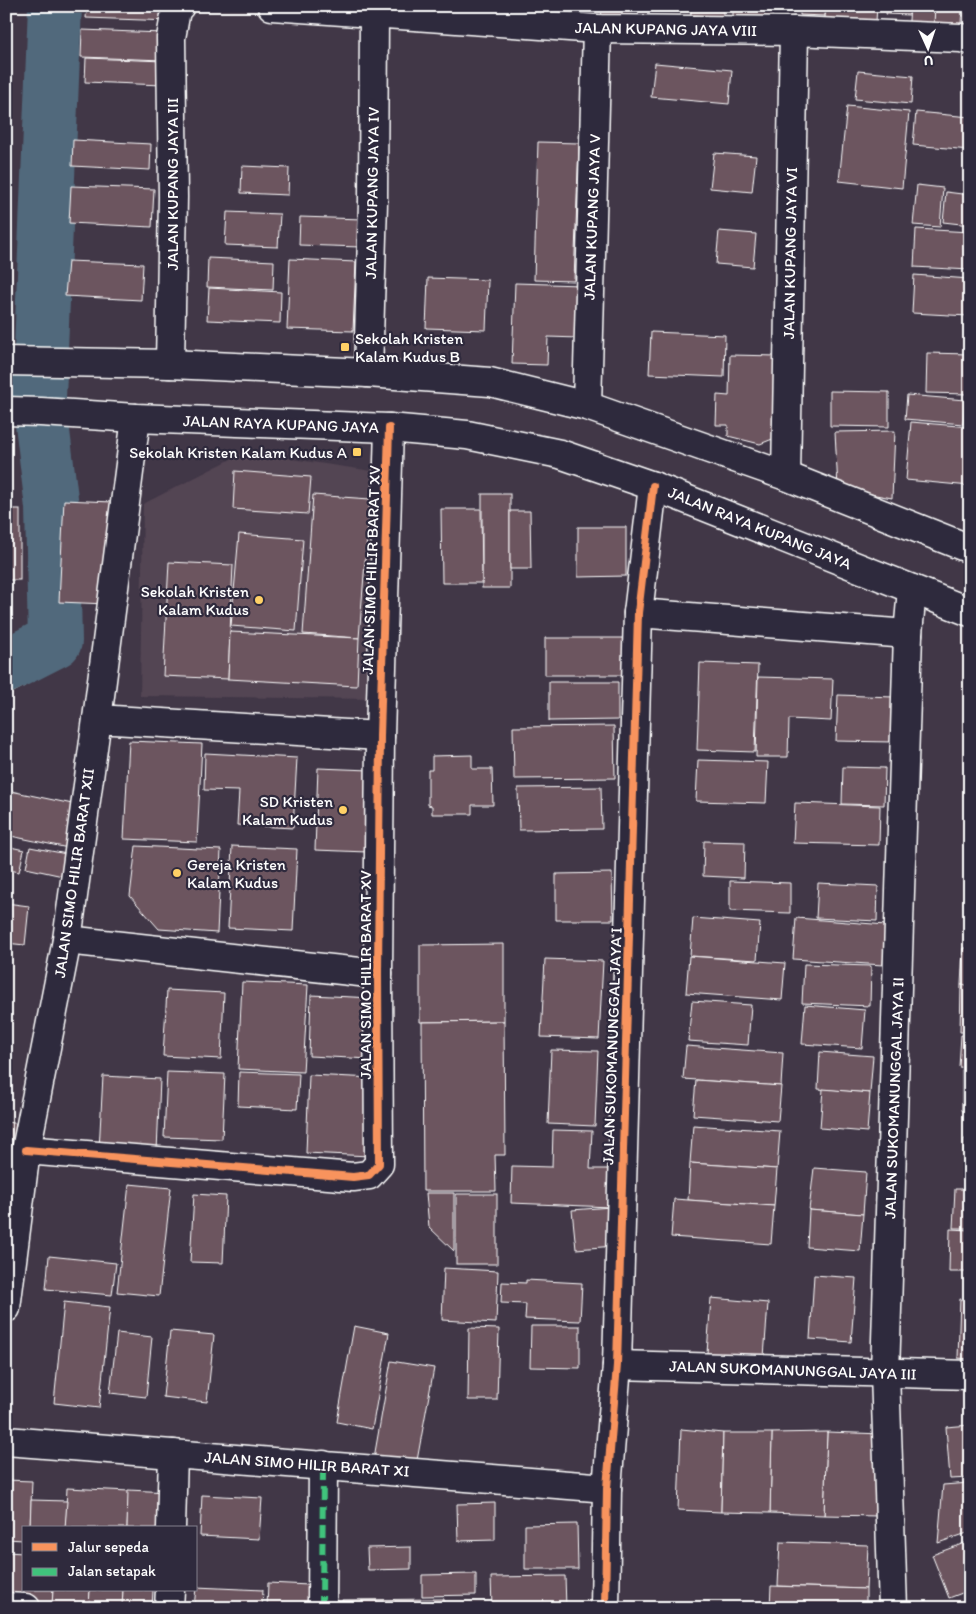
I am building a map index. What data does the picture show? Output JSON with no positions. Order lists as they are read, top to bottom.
{
  "streets": {
    "street": [
      "JALAN KUPANG JAYA VIII",
      "JALAN KUPANG JAYA III",
      "JALAN KUPANG JAYA IV",
      "JALAN KUPANG JAYA V",
      "JALAN KUPANG JAYA VI",
      "JALAN RAYA KUPANG JAYA",
      "JALAN SIMO HILIR BARAT XV",
      "JALAN SIMO HILIR BARAT XII",
      "JALAN SUKOMANUNGGAL JAYA I",
      "JALAN SUKOMANUNGGAL JAYA II",
      "JALAN SUKOMANUNGGAL JAYA III",
      "JALAN SIMO HILIR BARAT XI"
    ]
  },
  "crossings": [
    ["JALAN KUPANG JAYA VIII", "JALAN KUPANG JAYA IV"],
    ["JALAN KUPANG JAYA VIII", "JALAN KUPANG JAYA V"],
    ["JALAN KUPANG JAYA VIII", "JALAN KUPANG JAYA VI"],
    ["JALAN RAYA KUPANG JAYA", "JALAN SIMO HILIR BARAT XV"],
    ["JALAN RAYA KUPANG JAYA", "JALAN SIMO HILIR BARAT XII"],
    ["JALAN RAYA KUPANG JAYA", "JALAN SUKOMANUNGGAL JAYA I"],
    ["JALAN RAYA KUPANG JAYA", "JALAN SUKOMANUNGGAL JAYA II"],
    ["JALAN SIMO HILIR BARAT XV", "JALAN SIMO HILIR BARAT XII"],
    ["JALAN SUKOMANUNGGAL JAYA I", "JALAN SUKOMANUNGGAL JAYA III"],
    ["JALAN SUKOMANUNGGAL JAYA I", "JALAN SIMO HILIR BARAT XI"],
    ["JALAN SUKOMANUNGGAL JAYA II", "JALAN SUKOMANUNGGAL JAYA III"]
  ],
  "places": {
    "transit": ["Sekolah Kristen Kalam Kudus B", "Sekolah Kristen Kalam Kudus A"],
    "other": ["Sekolah Kristen Kalam Kudus", "SD Kristen Kalam Kudus", "Gereja Kristen Kalam Kudus"]
  },
  "legend": ["Jalur sepeda", "Jalan setapak"],
  "north": "bottom"
}
